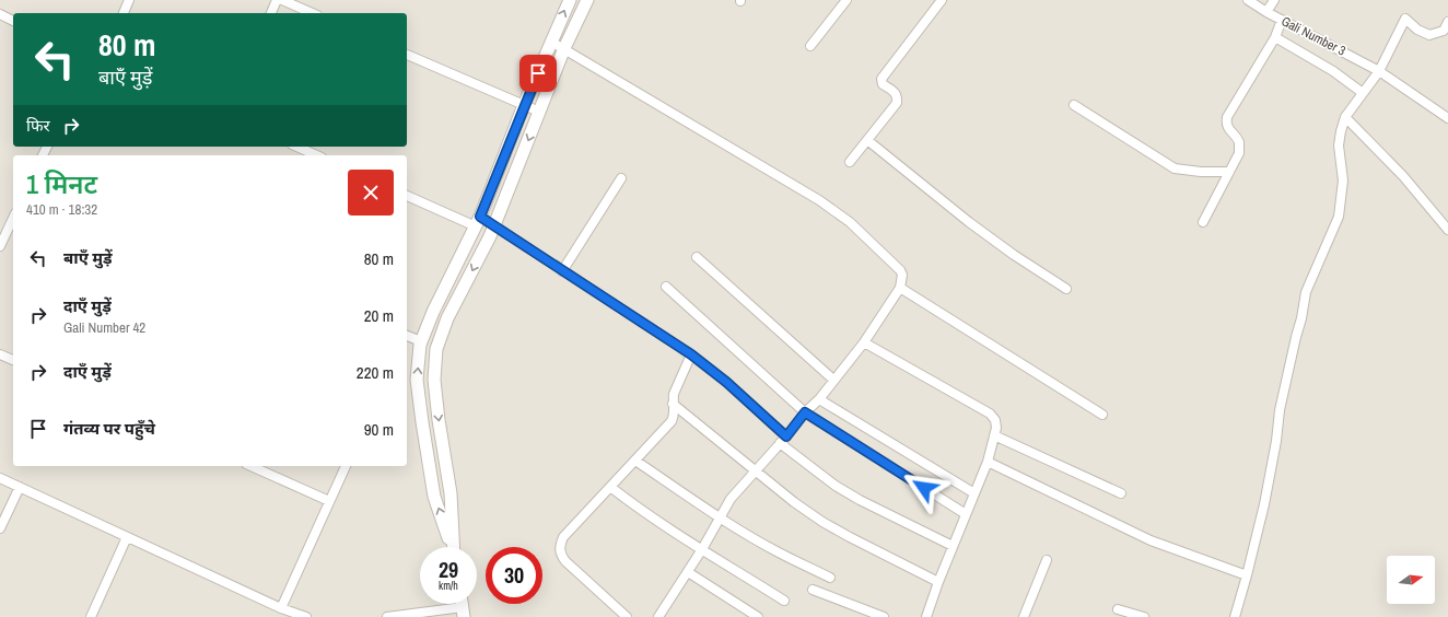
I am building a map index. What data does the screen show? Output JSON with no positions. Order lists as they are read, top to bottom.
{
  "streets": {
    "street": ["Gali Number 3"]
  },
  "north": "right",
  "page": {
    "turn": ["80 m", "बाएँ मुड़ें"],
    "then": "फिर",
    "heading": ["1 मिनट", "410 m · 18:32"],
    "list": [
      {
        "name": "बाएँ मुड़ें",
        "value": "80 m"
      },
      {
        "name": "दाएँ मुड़ें",
        "note": "Gali Number 42",
        "value": "20 m"
      },
      {
        "name": "दाएँ मुड़ें",
        "value": "220 m"
      },
      {
        "name": "गंतव्य पर पहुँचे",
        "value": "90 m"
      }
    ],
    "speed": "29 km/h",
    "limit": "30"
  }
}
